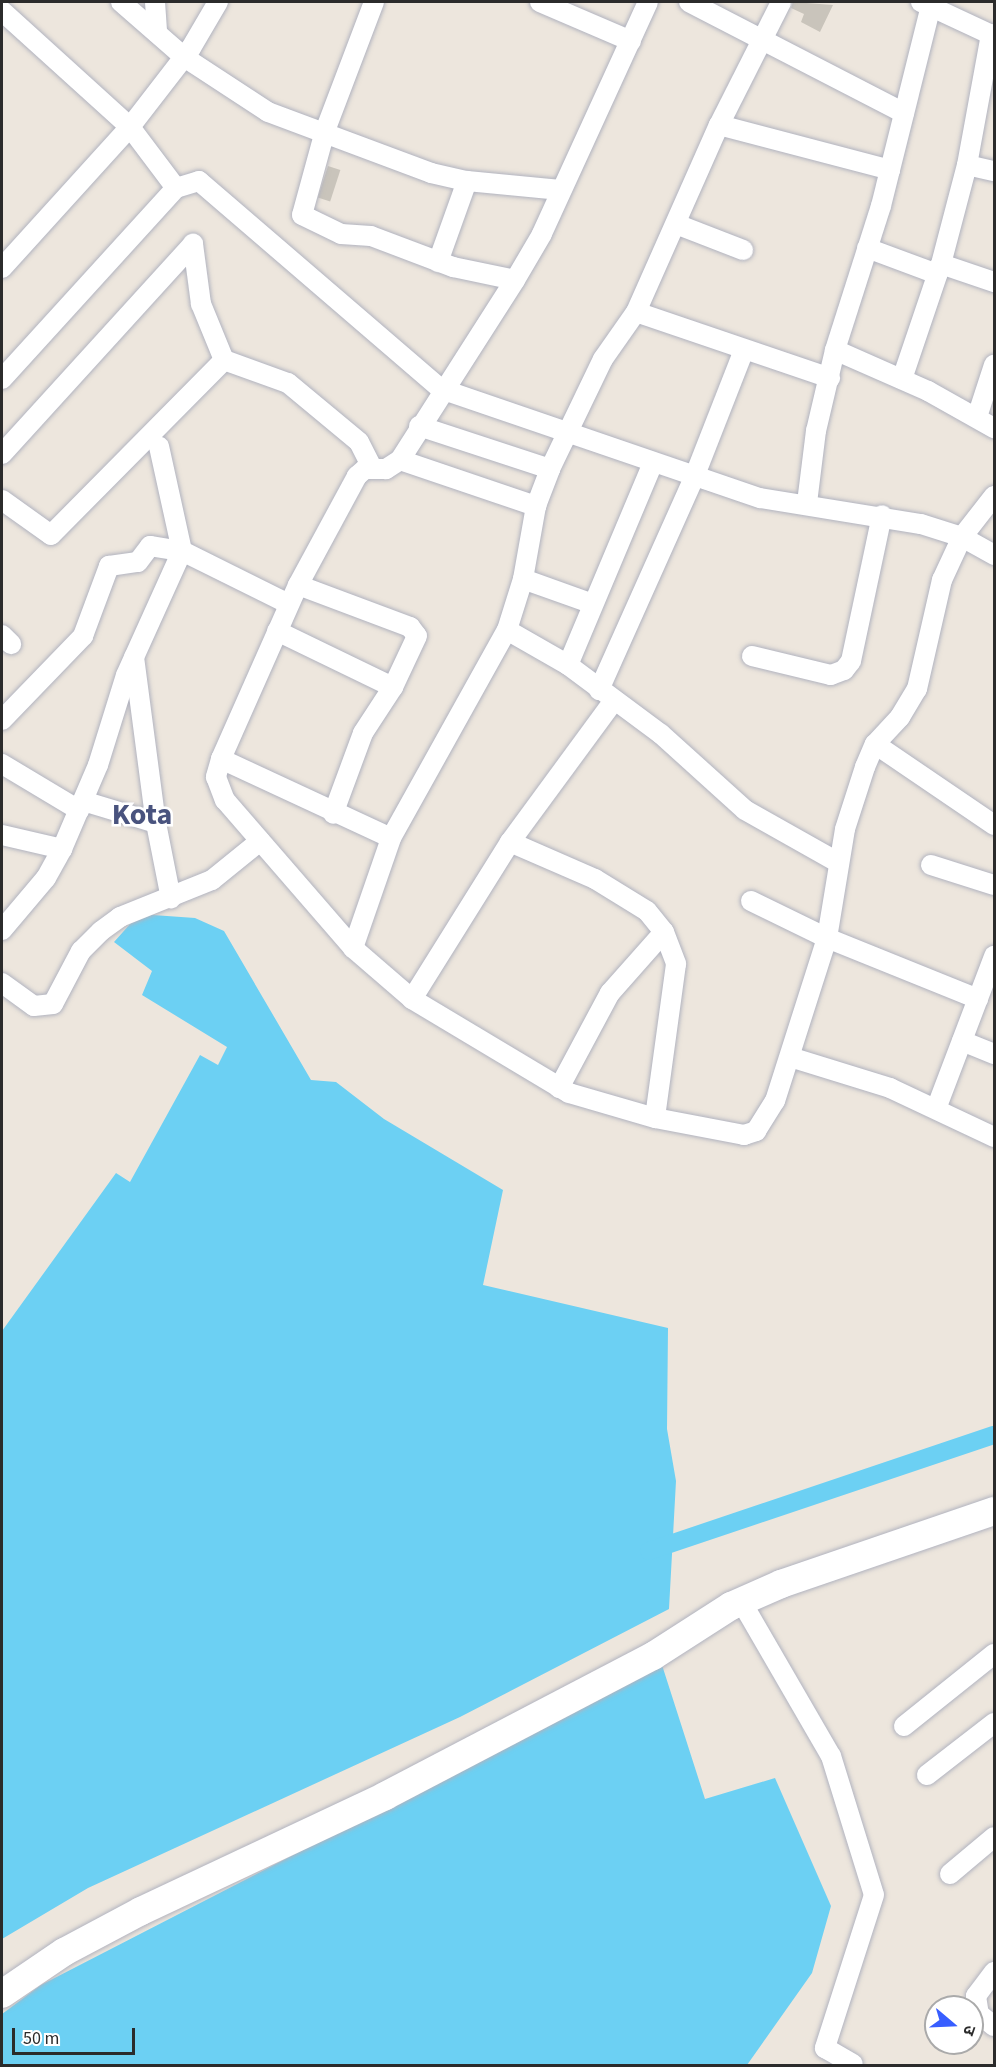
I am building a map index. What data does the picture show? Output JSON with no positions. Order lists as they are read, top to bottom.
{
  "districts": ["Kota"],
  "scale_bar": "50 m",
  "north": "right"
}
